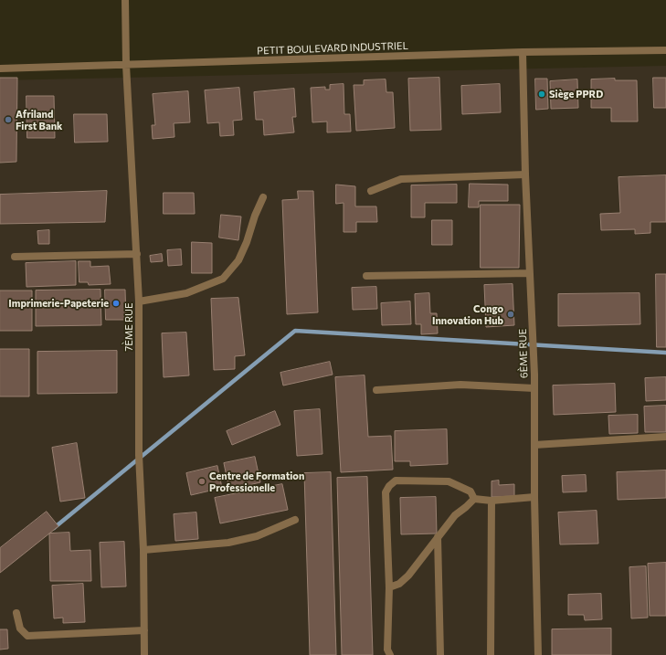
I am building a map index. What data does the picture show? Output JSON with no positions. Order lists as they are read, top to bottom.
{
  "streets": {
    "street": ["PETIT BOULEVARD INDUSTRIEL", "7ÈME RUE", "6ÈME RUE"]
  },
  "crossings": [
    ["PETIT BOULEVARD INDUSTRIEL", "7ÈME RUE"],
    ["PETIT BOULEVARD INDUSTRIEL", "6ÈME RUE"]
  ],
  "places": [
    "Siège PPRD",
    "Afriland First Bank",
    "Imprimerie-Papeterie",
    "Congo Innovation Hub",
    "Centre de Formation Professionelle"
  ]
}
